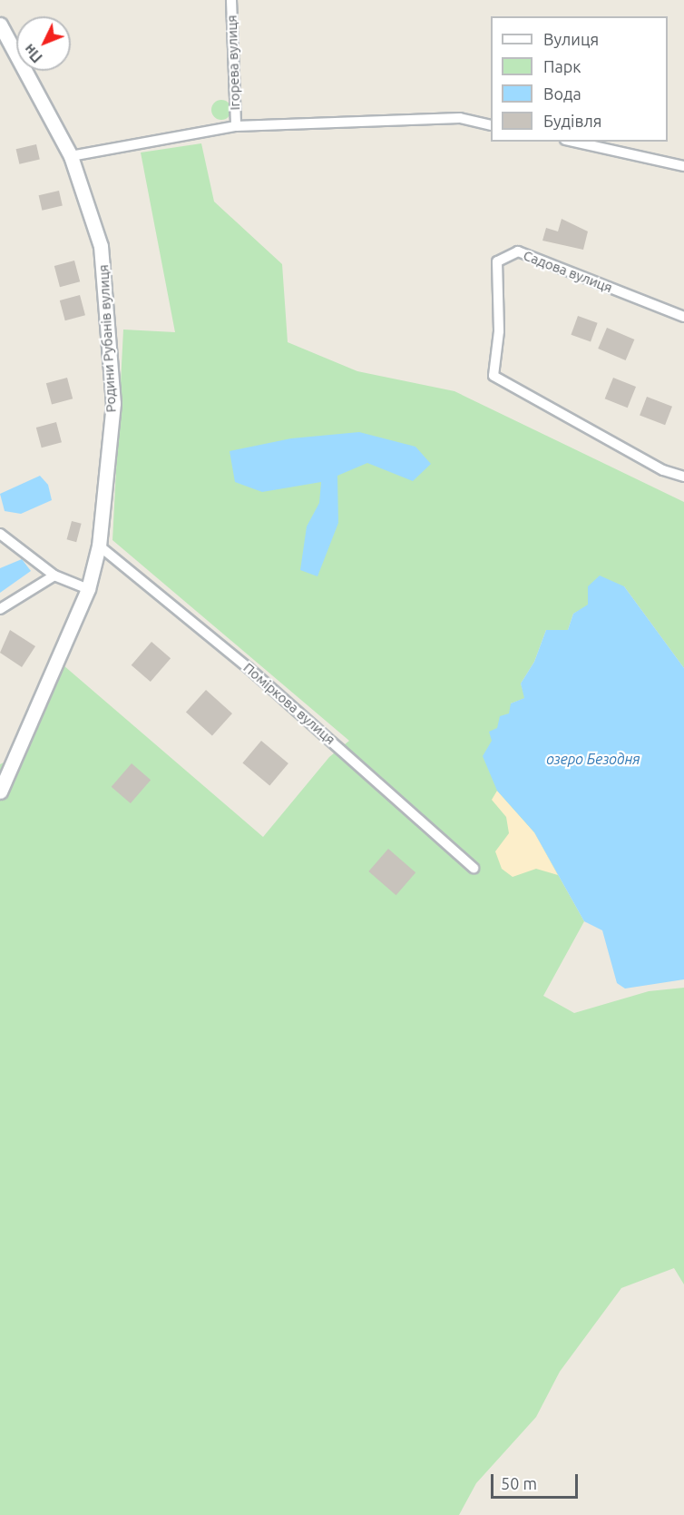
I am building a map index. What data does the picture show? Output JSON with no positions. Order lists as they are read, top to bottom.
{
  "streets": {
    "street": [
      "Ігорева вулиця",
      "Садова вулиця",
      "Родини Рубанів вулиця",
      "Поміркова вулиця"
    ]
  },
  "crossings": [
    ["Родини Рубанів вулиця", "Поміркова вулиця"]
  ],
  "water": ["озеро Безодня"],
  "legend": [
    "Вулиця",
    "Парк",
    "Вода",
    "Будівля"
  ],
  "scale_bar": "50 m",
  "north": "bottom left"
}
